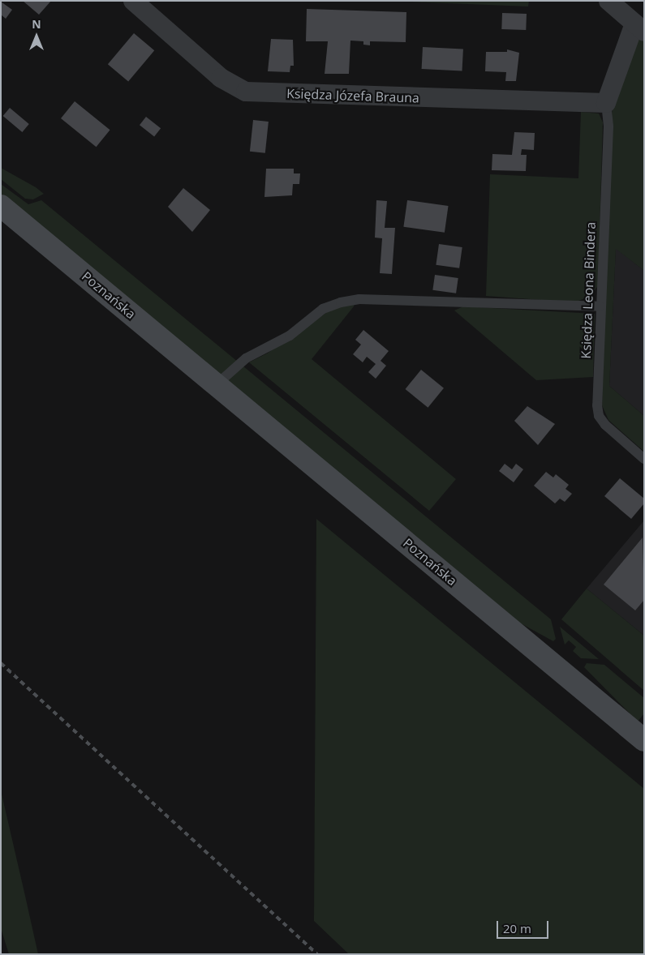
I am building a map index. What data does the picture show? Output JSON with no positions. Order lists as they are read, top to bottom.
{
  "streets": {
    "main road": ["Poznańska"],
    "street": ["Księdza Józefa Brauna"],
    "lane": ["Księdza Leona Bindera"]
  },
  "crossings": [
    ["Księdza Józefa Brauna", "Księdza Leona Bindera"]
  ],
  "scale_bar": "20 m",
  "north": "top"
}
